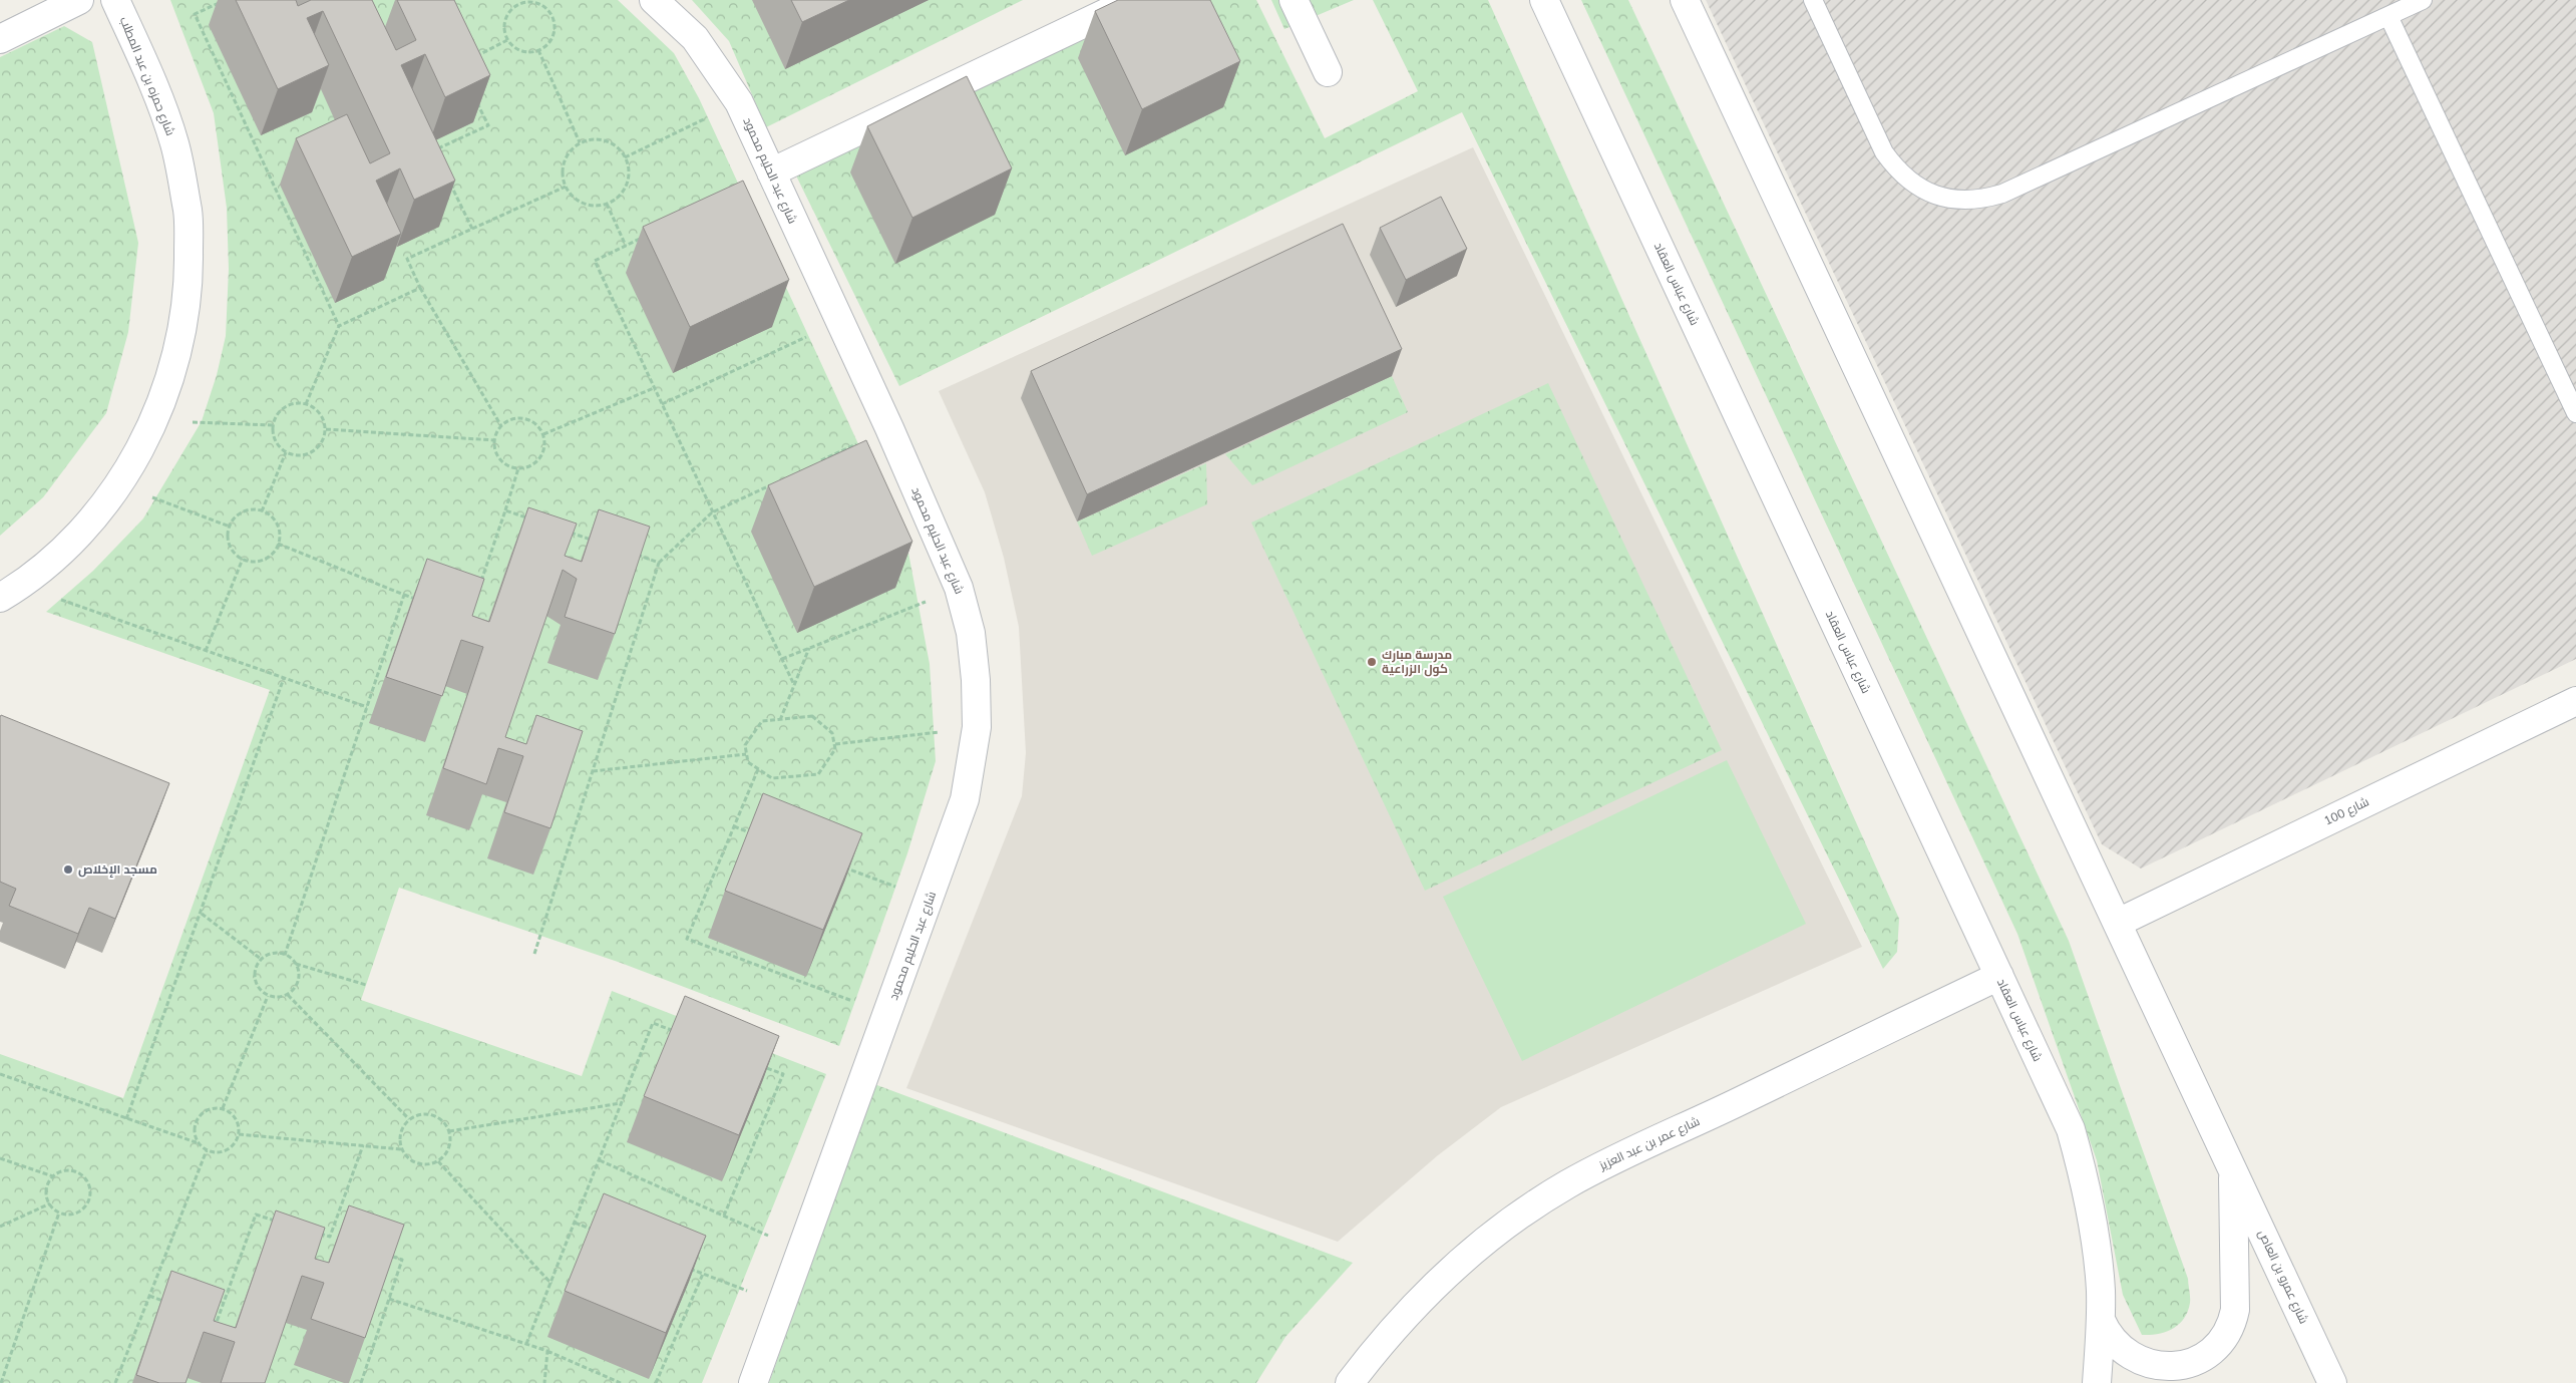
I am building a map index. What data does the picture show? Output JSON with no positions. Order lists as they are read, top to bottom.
{
  "streets": {
    "street": [
      "شارع حمزه بن عبد المطلب",
      "شارع عبد الحليم محمود",
      "شارع عباس العقاد",
      "شارع 100",
      "شارع عمر بن عبد العزيز",
      "شارع عمرو بن العاص"
    ]
  },
  "crossings": [
    ["شارع عباس العقاد", "شارع عمر بن عبد العزيز"]
  ],
  "places": ["مدرسة مبارك كول الزراعية", "مسجد الإخلاص"]
}
